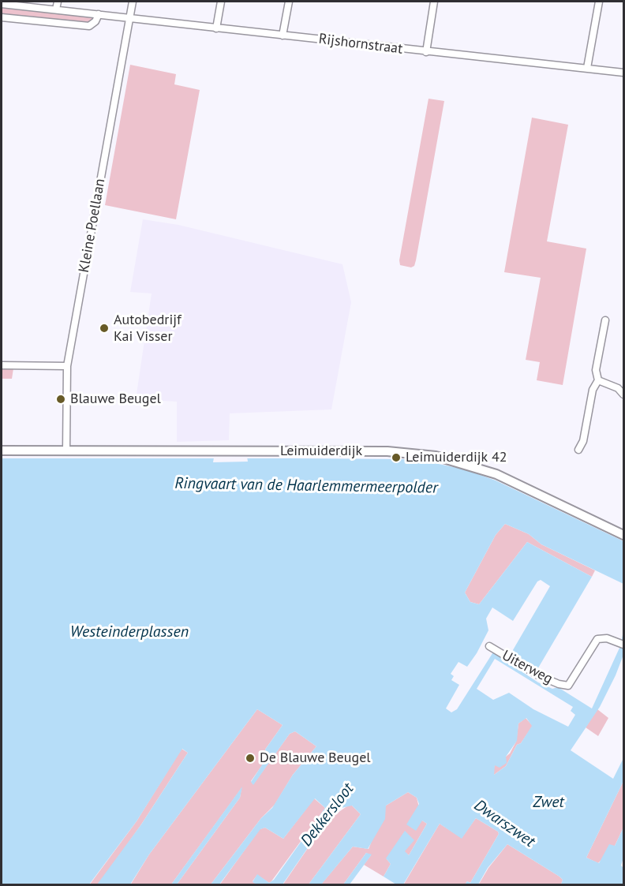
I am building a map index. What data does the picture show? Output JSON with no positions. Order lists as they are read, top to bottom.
{
  "streets": {
    "street": [
      "Rijshornstraat",
      "Kleine Poellaan",
      "Leimuiderdijk",
      "Uiterweg"
    ]
  },
  "crossings": [
    ["Rijshornstraat", "Kleine Poellaan"],
    ["Kleine Poellaan", "Leimuiderdijk"]
  ],
  "water": [
    "Ringvaart van de Haarlemmermeerpolder",
    "Westeinderplassen",
    "Zwet",
    "Dekkersloot",
    "Dwarszwet"
  ],
  "places": [
    "Autobedrijf Kai Visser",
    "Blauwe Beugel",
    "Leimuiderdijk 42",
    "De Blauwe Beugel"
  ]
}
